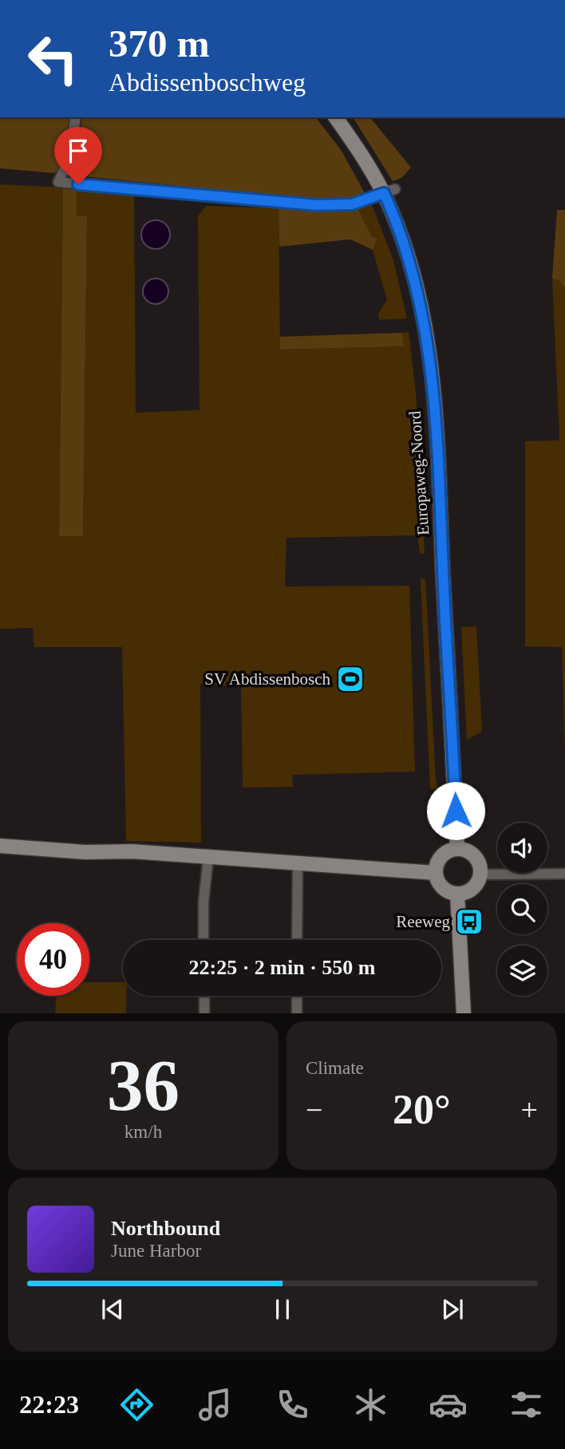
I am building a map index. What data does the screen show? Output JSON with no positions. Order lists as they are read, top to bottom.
{
  "streets": {
    "street": ["Europaweg-Noord"]
  },
  "places": {
    "sports": ["SV Abdissenbosch"],
    "bus stop": ["Reeweg"]
  },
  "page": {
    "turn": ["370 m", "Abdissenboschweg"],
    "limit": "40",
    "trip": "22:25 · 2 min · 550 m",
    "tile": [
      ["36", "km/h"],
      "Climate"
    ],
    "heat": ["−", "20°", "+"],
    "song": ["Northbound", "June Harbor"],
    "tabs": "22:23"
  }
}
